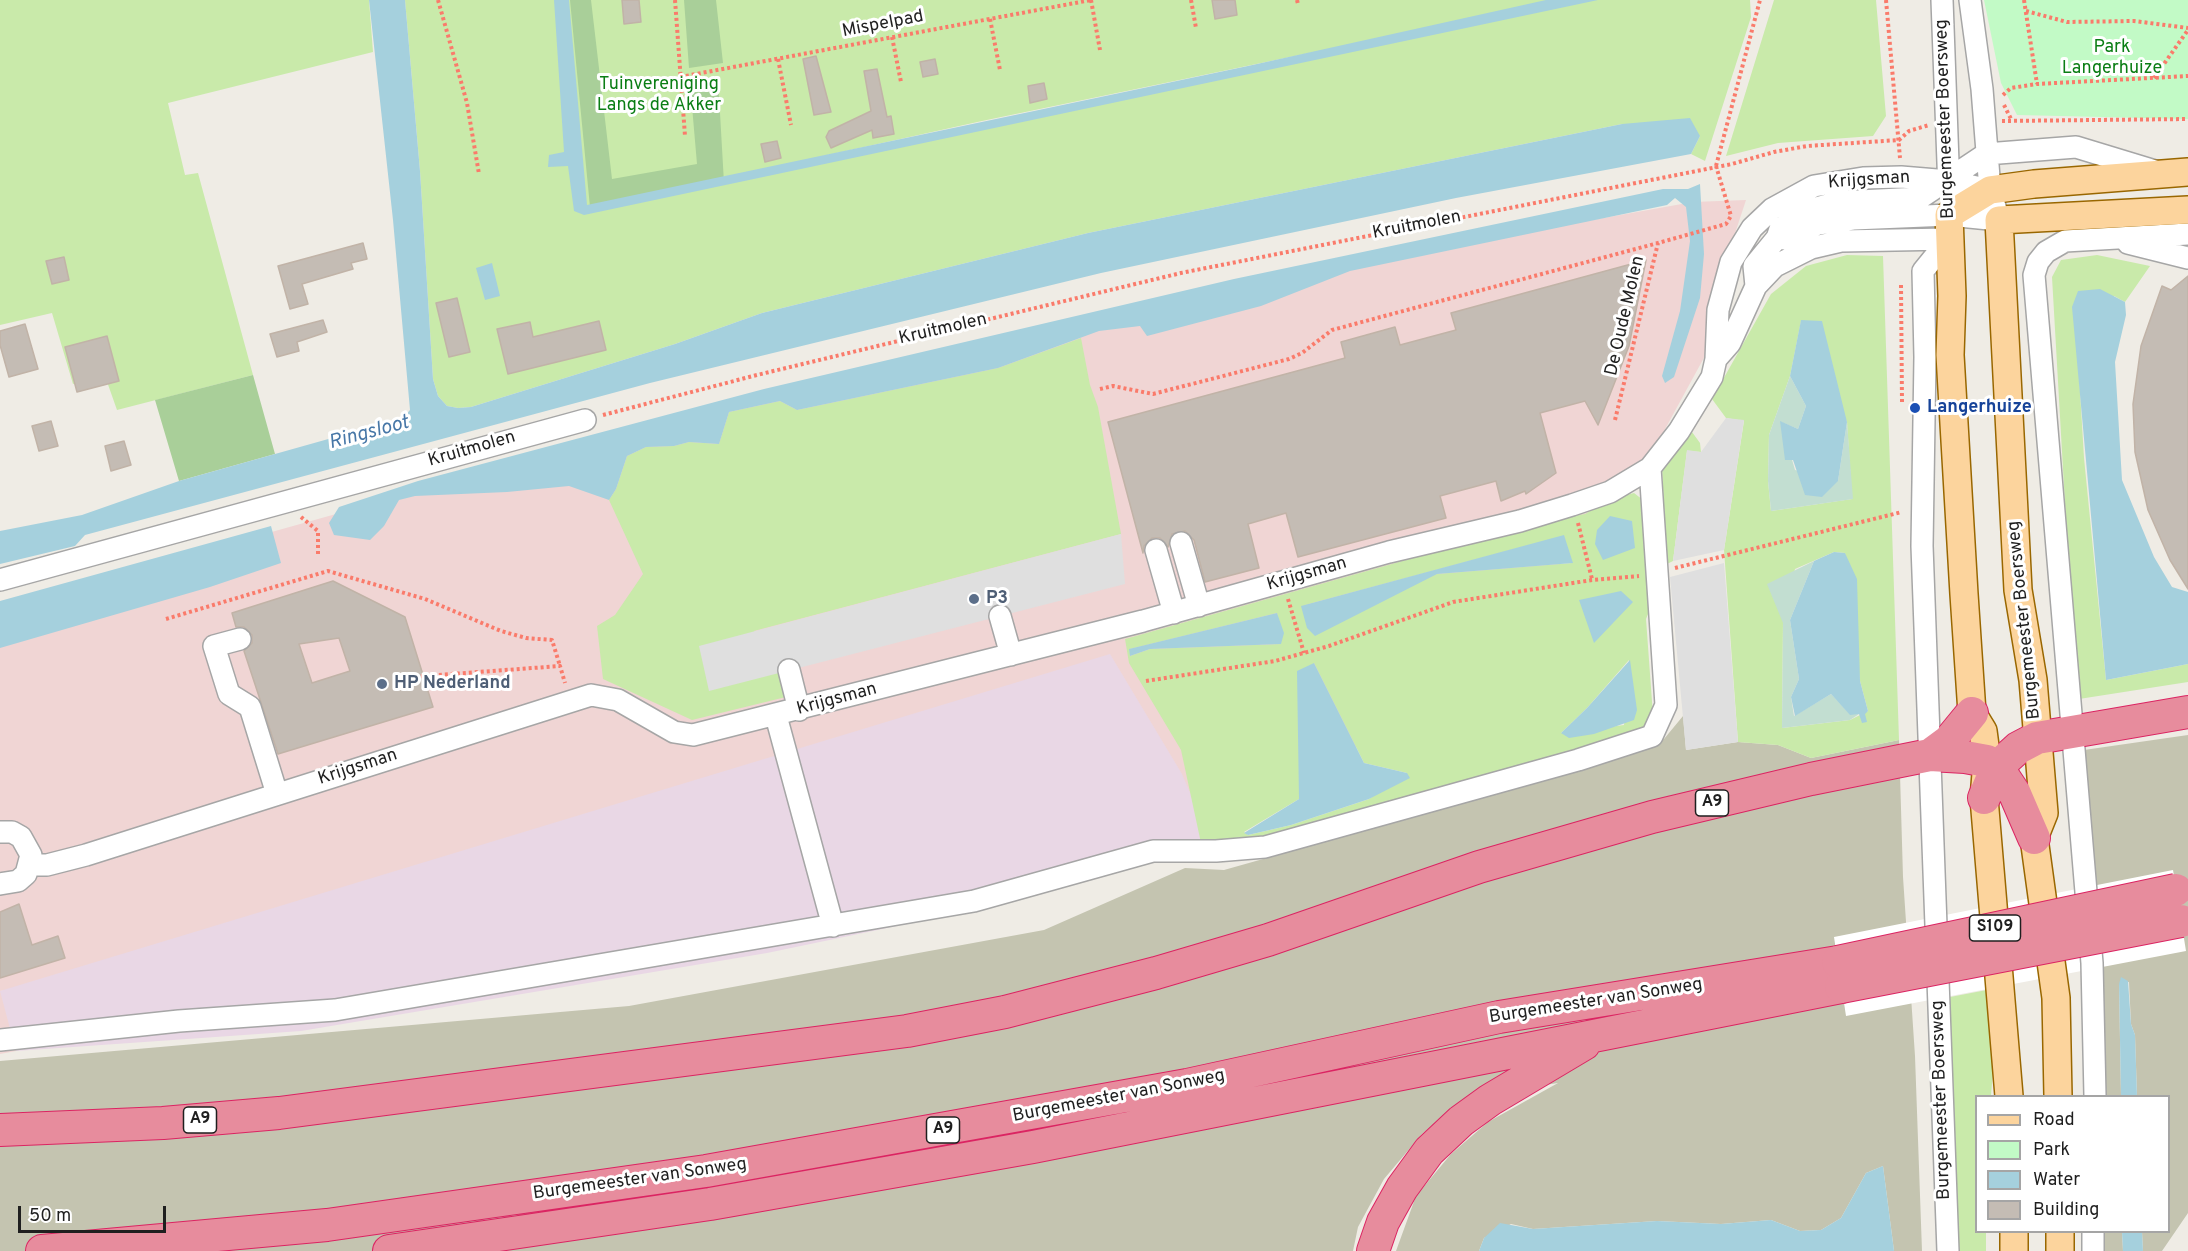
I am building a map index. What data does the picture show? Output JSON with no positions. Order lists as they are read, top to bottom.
{
  "streets": {
    "highway": ["A9", "Burgemeester van Sonweg"],
    "main road": ["Burgemeester Boersweg", "S109"],
    "street": ["Krijgsman", "Kruitmolen"],
    "path": ["Mispelpad", "De Oude Molen"]
  },
  "crossings": [
    ["Burgemeester Boersweg", "Krijgsman"],
    ["Burgemeester Boersweg", "A9"],
    ["Kruitmolen", "De Oude Molen"],
    ["A9", "Burgemeester van Sonweg"]
  ],
  "water": ["Ringsloot"],
  "parks": ["Park Langerhuize", "Tuinvereniging Langs de Akker"],
  "places": ["Langerhuize", "P3", "HP Nederland"],
  "legend": [
    "Road",
    "Park",
    "Water",
    "Building"
  ],
  "scale_bar": "50 m"
}
